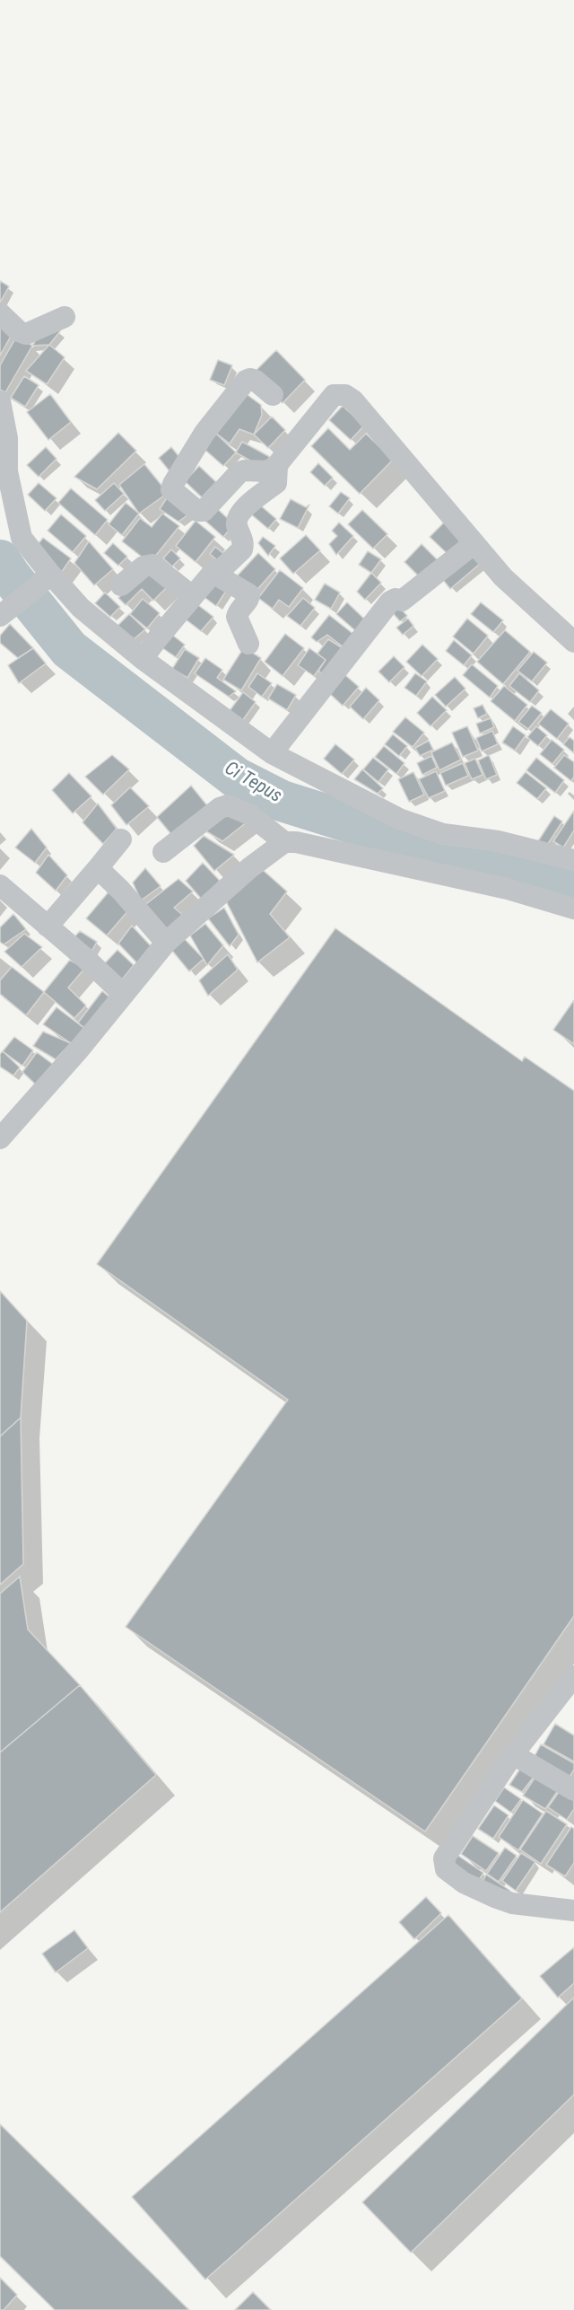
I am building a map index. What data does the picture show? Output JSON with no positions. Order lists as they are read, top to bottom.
{
  "water": ["Ci Tepus"]
}
